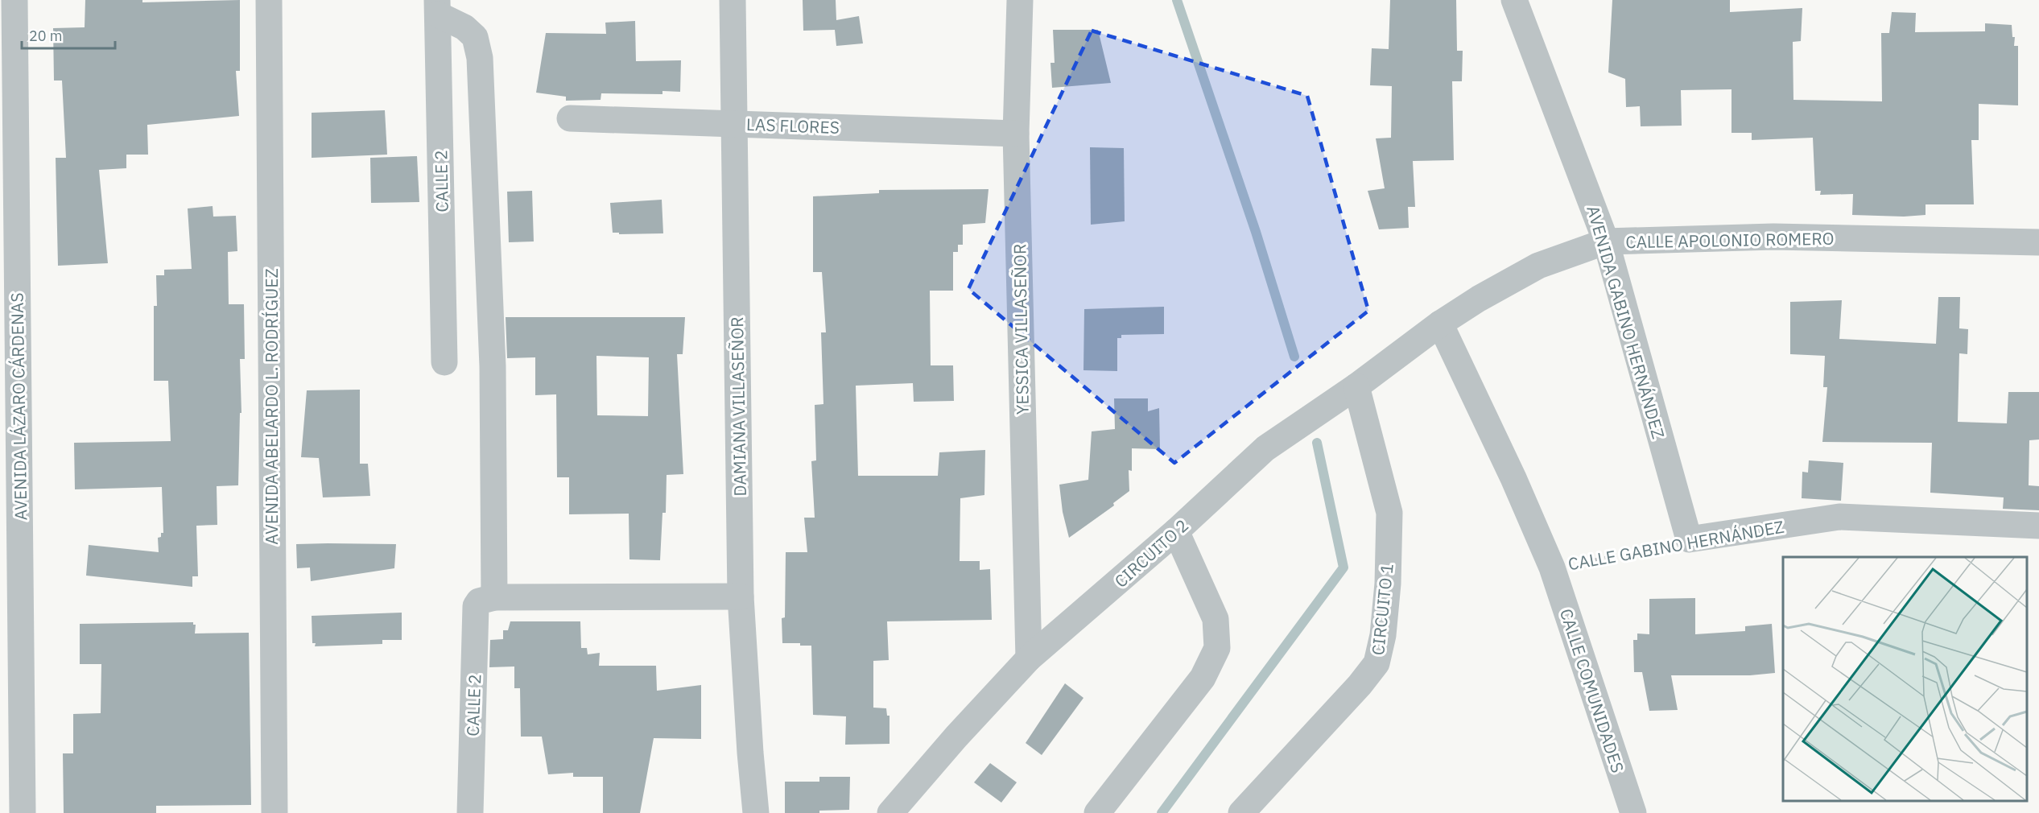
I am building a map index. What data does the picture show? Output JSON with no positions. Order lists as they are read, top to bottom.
{
  "streets": {
    "street": [
      "LAS FLORES",
      "CALLE 2",
      "CALLE APOLONIO ROMERO",
      "AVENIDA GABINO HERNÁNDEZ",
      "YESSICA VILLASEÑOR",
      "AVENIDA LÁZARO CÁRDENAS",
      "AVENIDA ABELARDO L. RODRÍGUEZ",
      "DAMIANA VILLASEÑOR",
      "CALLE GABINO HERNÁNDEZ",
      "CIRCUITO 2",
      "CIRCUITO 1",
      "CALLE COMUNIDADES"
    ]
  },
  "crossings": [
    ["LAS FLORES", "YESSICA VILLASEÑOR"],
    ["LAS FLORES", "DAMIANA VILLASEÑOR"],
    ["CALLE APOLONIO ROMERO", "AVENIDA GABINO HERNÁNDEZ"],
    ["CALLE APOLONIO ROMERO", "CALLE GABINO HERNÁNDEZ"],
    ["CALLE APOLONIO ROMERO", "CIRCUITO 2"],
    ["AVENIDA GABINO HERNÁNDEZ", "CALLE GABINO HERNÁNDEZ"],
    ["YESSICA VILLASEÑOR", "CIRCUITO 2"],
    ["CALLE GABINO HERNÁNDEZ", "CIRCUITO 2"],
    ["CALLE GABINO HERNÁNDEZ", "CALLE COMUNIDADES"],
    ["CIRCUITO 2", "CIRCUITO 1"]
  ],
  "scale_bar": "20 m"
}
